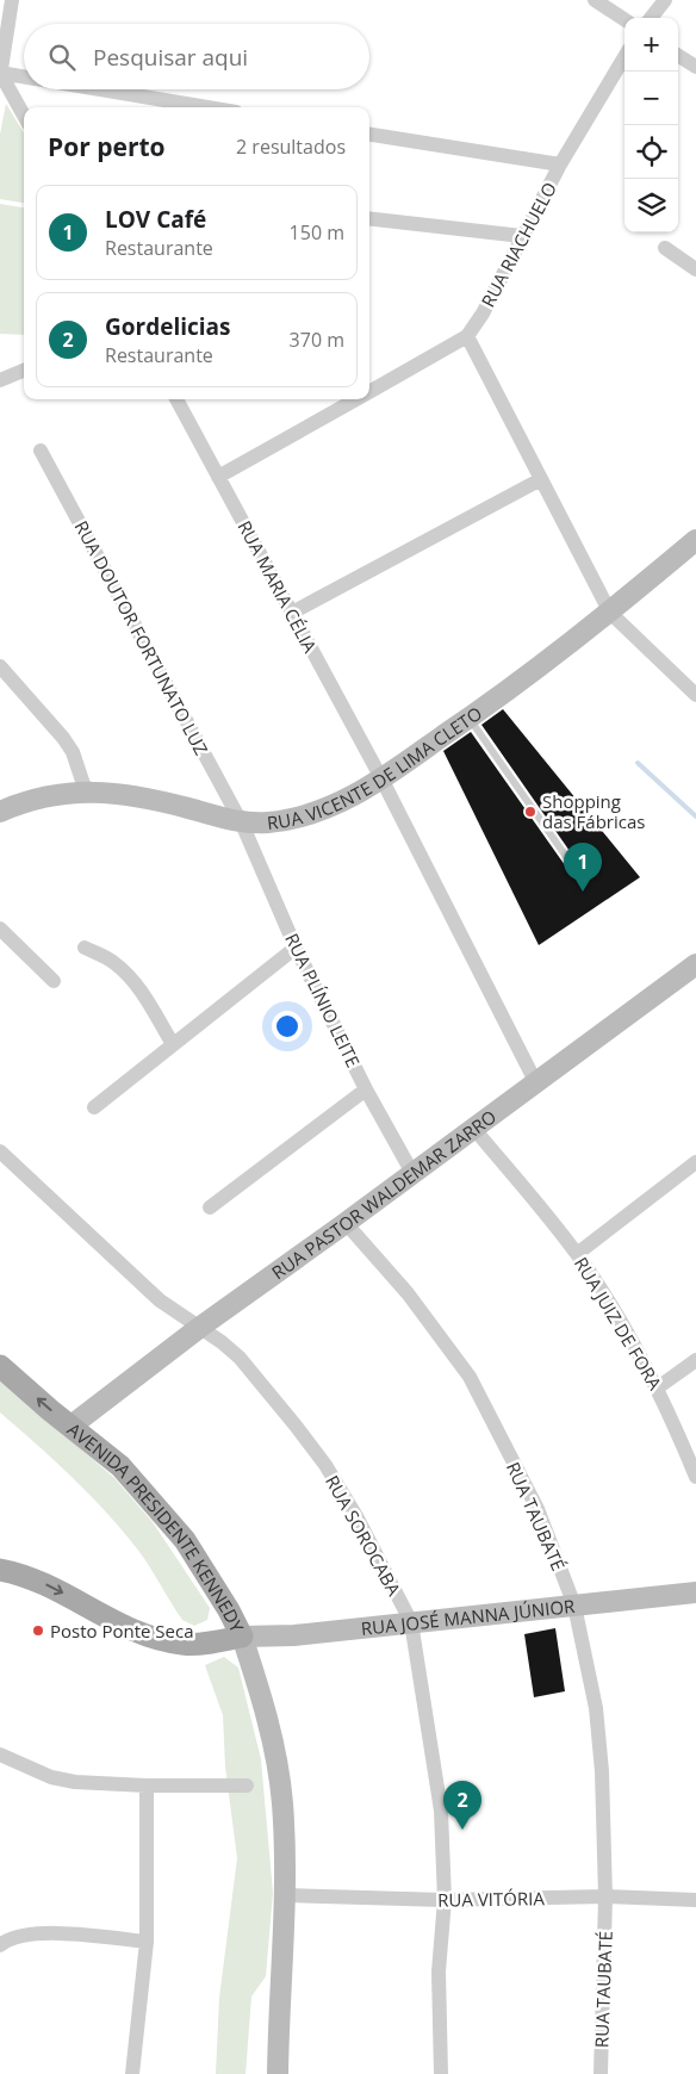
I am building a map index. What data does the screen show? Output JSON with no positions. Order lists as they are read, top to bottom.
{
  "streets": {
    "main road": [
      "RUA VICENTE DE LIMA CLETO",
      "RUA PASTOR WALDEMAR ZARRO",
      "AVENIDA PRESIDENTE KENNEDY",
      "RUA JOSÉ MANNA JÚNIOR"
    ],
    "street": [
      "RUA RIACHUELO",
      "RUA MARIA CÉLIA",
      "RUA DOUTOR FORTUNATO LUZ",
      "RUA PLÍNIO LEITE",
      "RUA JUIZ DE FORA",
      "RUA TAUBATÉ",
      "RUA SOROCABA",
      "RUA VITÓRIA"
    ]
  },
  "crossings": [
    ["RUA RIACHUELO", "RUA MARIA CÉLIA"],
    ["RUA MARIA CÉLIA", "RUA VICENTE DE LIMA CLETO"],
    ["RUA MARIA CÉLIA", "RUA PASTOR WALDEMAR ZARRO"],
    ["RUA DOUTOR FORTUNATO LUZ", "RUA VICENTE DE LIMA CLETO"],
    ["RUA DOUTOR FORTUNATO LUZ", "RUA PLÍNIO LEITE"],
    ["RUA VICENTE DE LIMA CLETO", "RUA PLÍNIO LEITE"],
    ["RUA PLÍNIO LEITE", "RUA PASTOR WALDEMAR ZARRO"],
    ["RUA PASTOR WALDEMAR ZARRO", "RUA JUIZ DE FORA"],
    ["RUA PASTOR WALDEMAR ZARRO", "RUA TAUBATÉ"],
    ["RUA PASTOR WALDEMAR ZARRO", "AVENIDA PRESIDENTE KENNEDY"],
    ["RUA PASTOR WALDEMAR ZARRO", "RUA SOROCABA"],
    ["RUA TAUBATÉ", "RUA JOSÉ MANNA JÚNIOR"],
    ["RUA TAUBATÉ", "RUA VITÓRIA"],
    ["AVENIDA PRESIDENTE KENNEDY", "RUA JOSÉ MANNA JÚNIOR"],
    ["AVENIDA PRESIDENTE KENNEDY", "RUA VITÓRIA"],
    ["RUA SOROCABA", "RUA JOSÉ MANNA JÚNIOR"],
    ["RUA SOROCABA", "RUA VITÓRIA"]
  ],
  "places": ["Shopping das Fábricas", "Posto Ponte Seca"],
  "page": {
    "map_buttons": ["+", "−"],
    "search": "Pesquisar aqui",
    "heading": ["Por perto", "2 resultados"],
    "list": [
      {
        "mark": "1",
        "name": "LOV Café",
        "note": "Restaurante",
        "value": "150 m"
      },
      {
        "mark": "2",
        "name": "Gordelicias",
        "note": "Restaurante",
        "value": "370 m"
      }
    ],
    "pins": ["1", "2"]
  }
}
